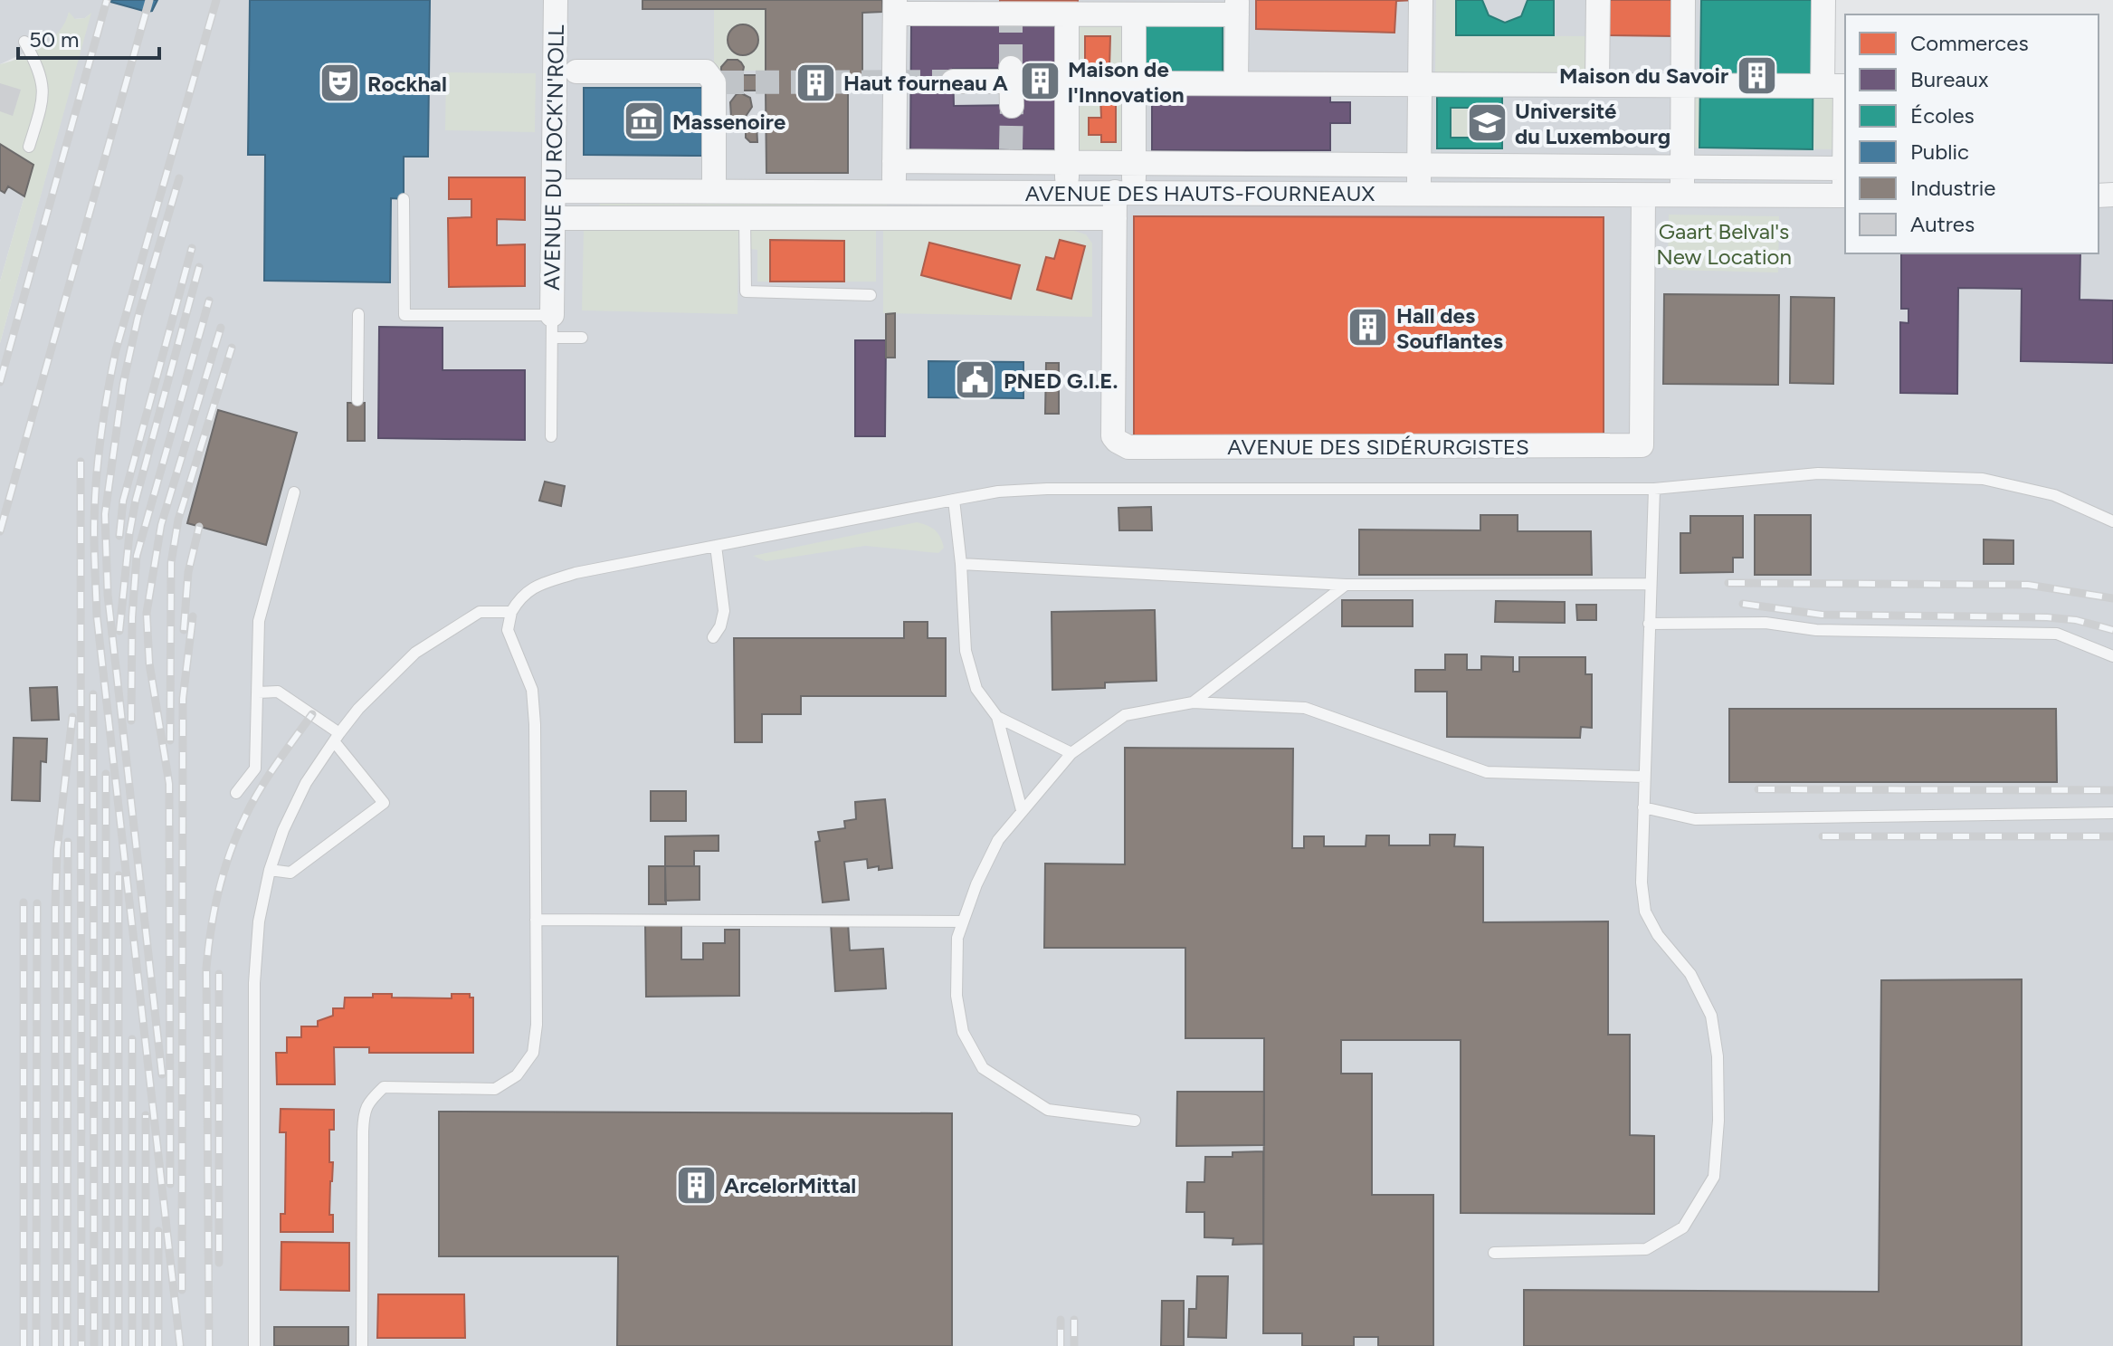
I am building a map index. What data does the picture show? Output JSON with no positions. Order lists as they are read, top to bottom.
{
  "streets": {
    "street": ["AVENUE DU ROCK'N'ROLL", "AVENUE DES HAUTS-FOURNEAUX", "AVENUE DES SIDÉRURGISTES"]
  },
  "crossings": [
    ["AVENUE DU ROCK'N'ROLL", "AVENUE DES HAUTS-FOURNEAUX"],
    ["AVENUE DES HAUTS-FOURNEAUX", "AVENUE DES SIDÉRURGISTES"]
  ],
  "parks": ["Gaart Belval's New Location"],
  "places": {
    "building": [
      "Maison du Savoir",
      "Maison de l'Innovation",
      "Haut fourneau A",
      "Hall des Souflantes",
      "ArcelorMittal"
    ],
    "theatre": ["Rockhal"],
    "museum": ["Massenoire"],
    "school or university": ["Université du Luxembourg"],
    "public building": ["PNED G.I.E."]
  },
  "legend": [
    "Commerces",
    "Bureaux",
    "Écoles",
    "Public",
    "Industrie",
    "Autres"
  ],
  "scale_bar": "50 m"
}
